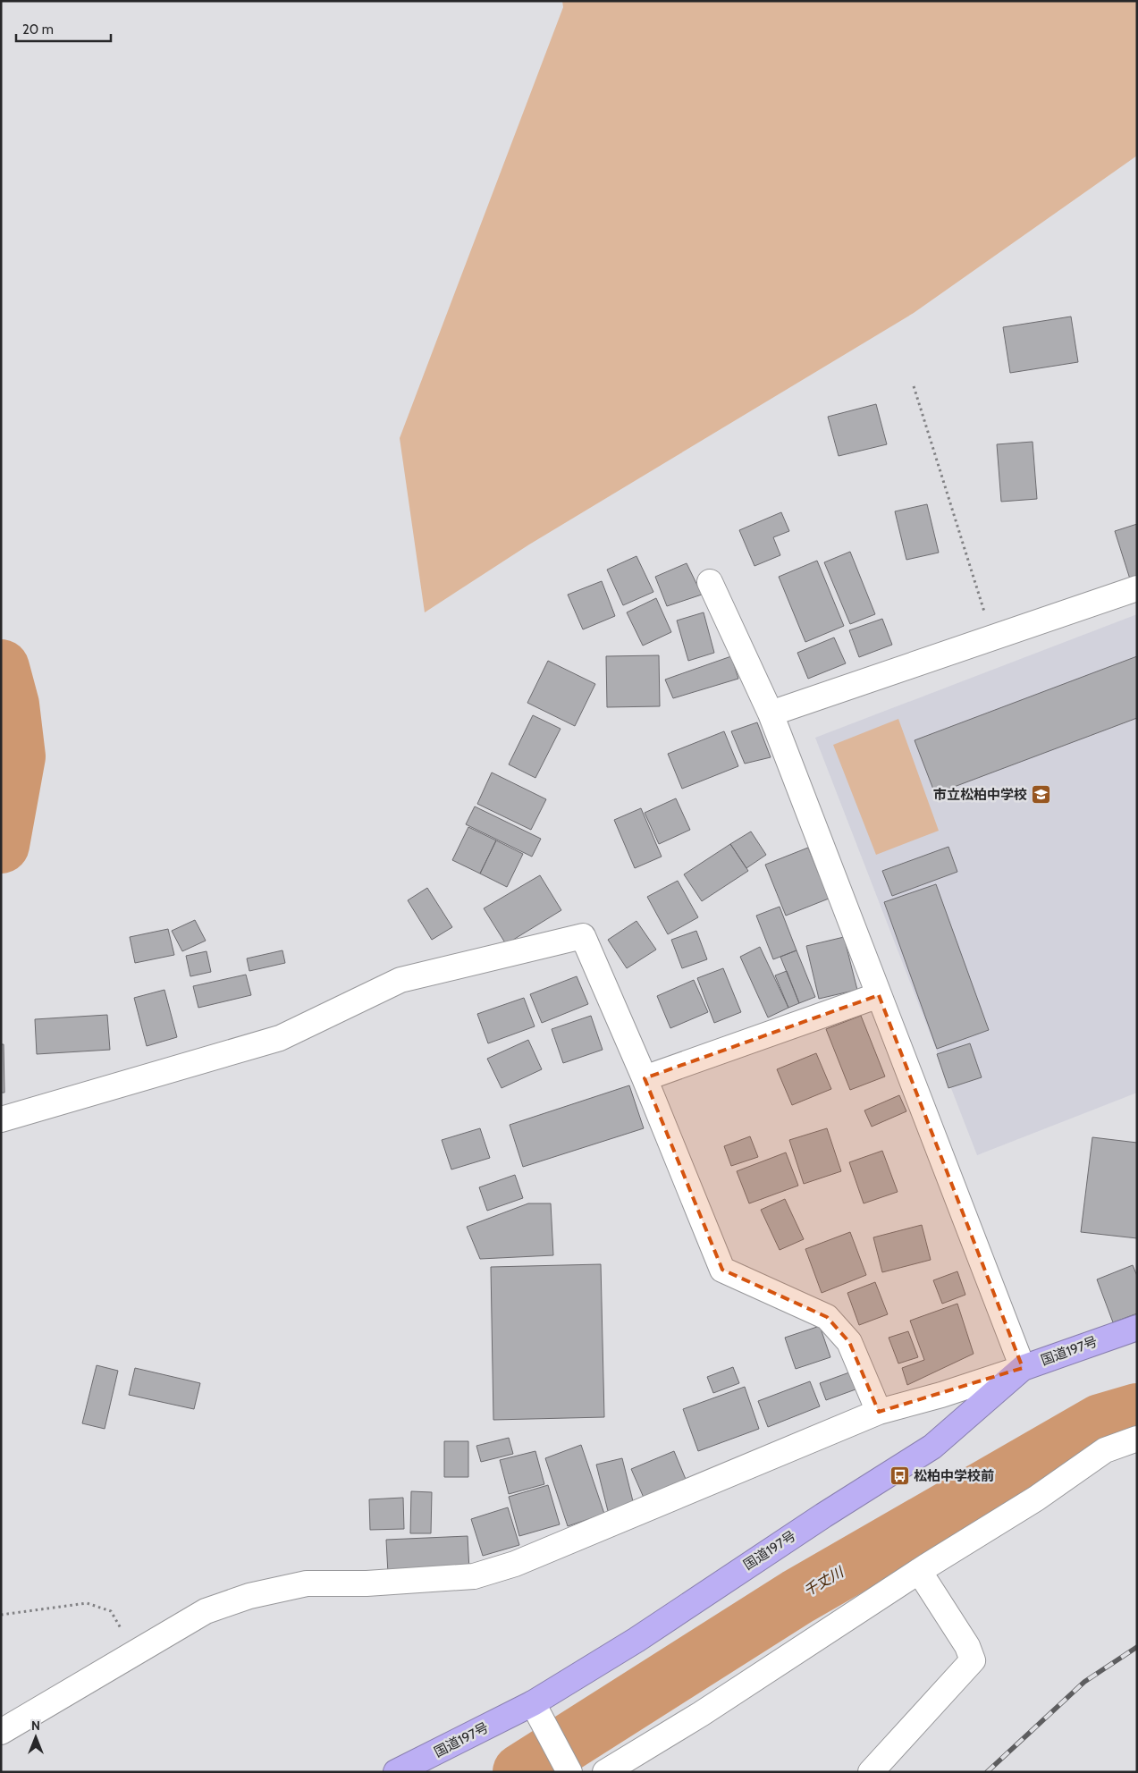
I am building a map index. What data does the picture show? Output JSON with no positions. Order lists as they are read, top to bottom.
{
  "streets": {
    "highway": ["国道197号"]
  },
  "water": ["千丈川"],
  "places": {
    "school or university": ["市立松柏中学校"],
    "bus stop": ["松柏中学校前"]
  },
  "scale_bar": "20 m",
  "north": "top"
}
